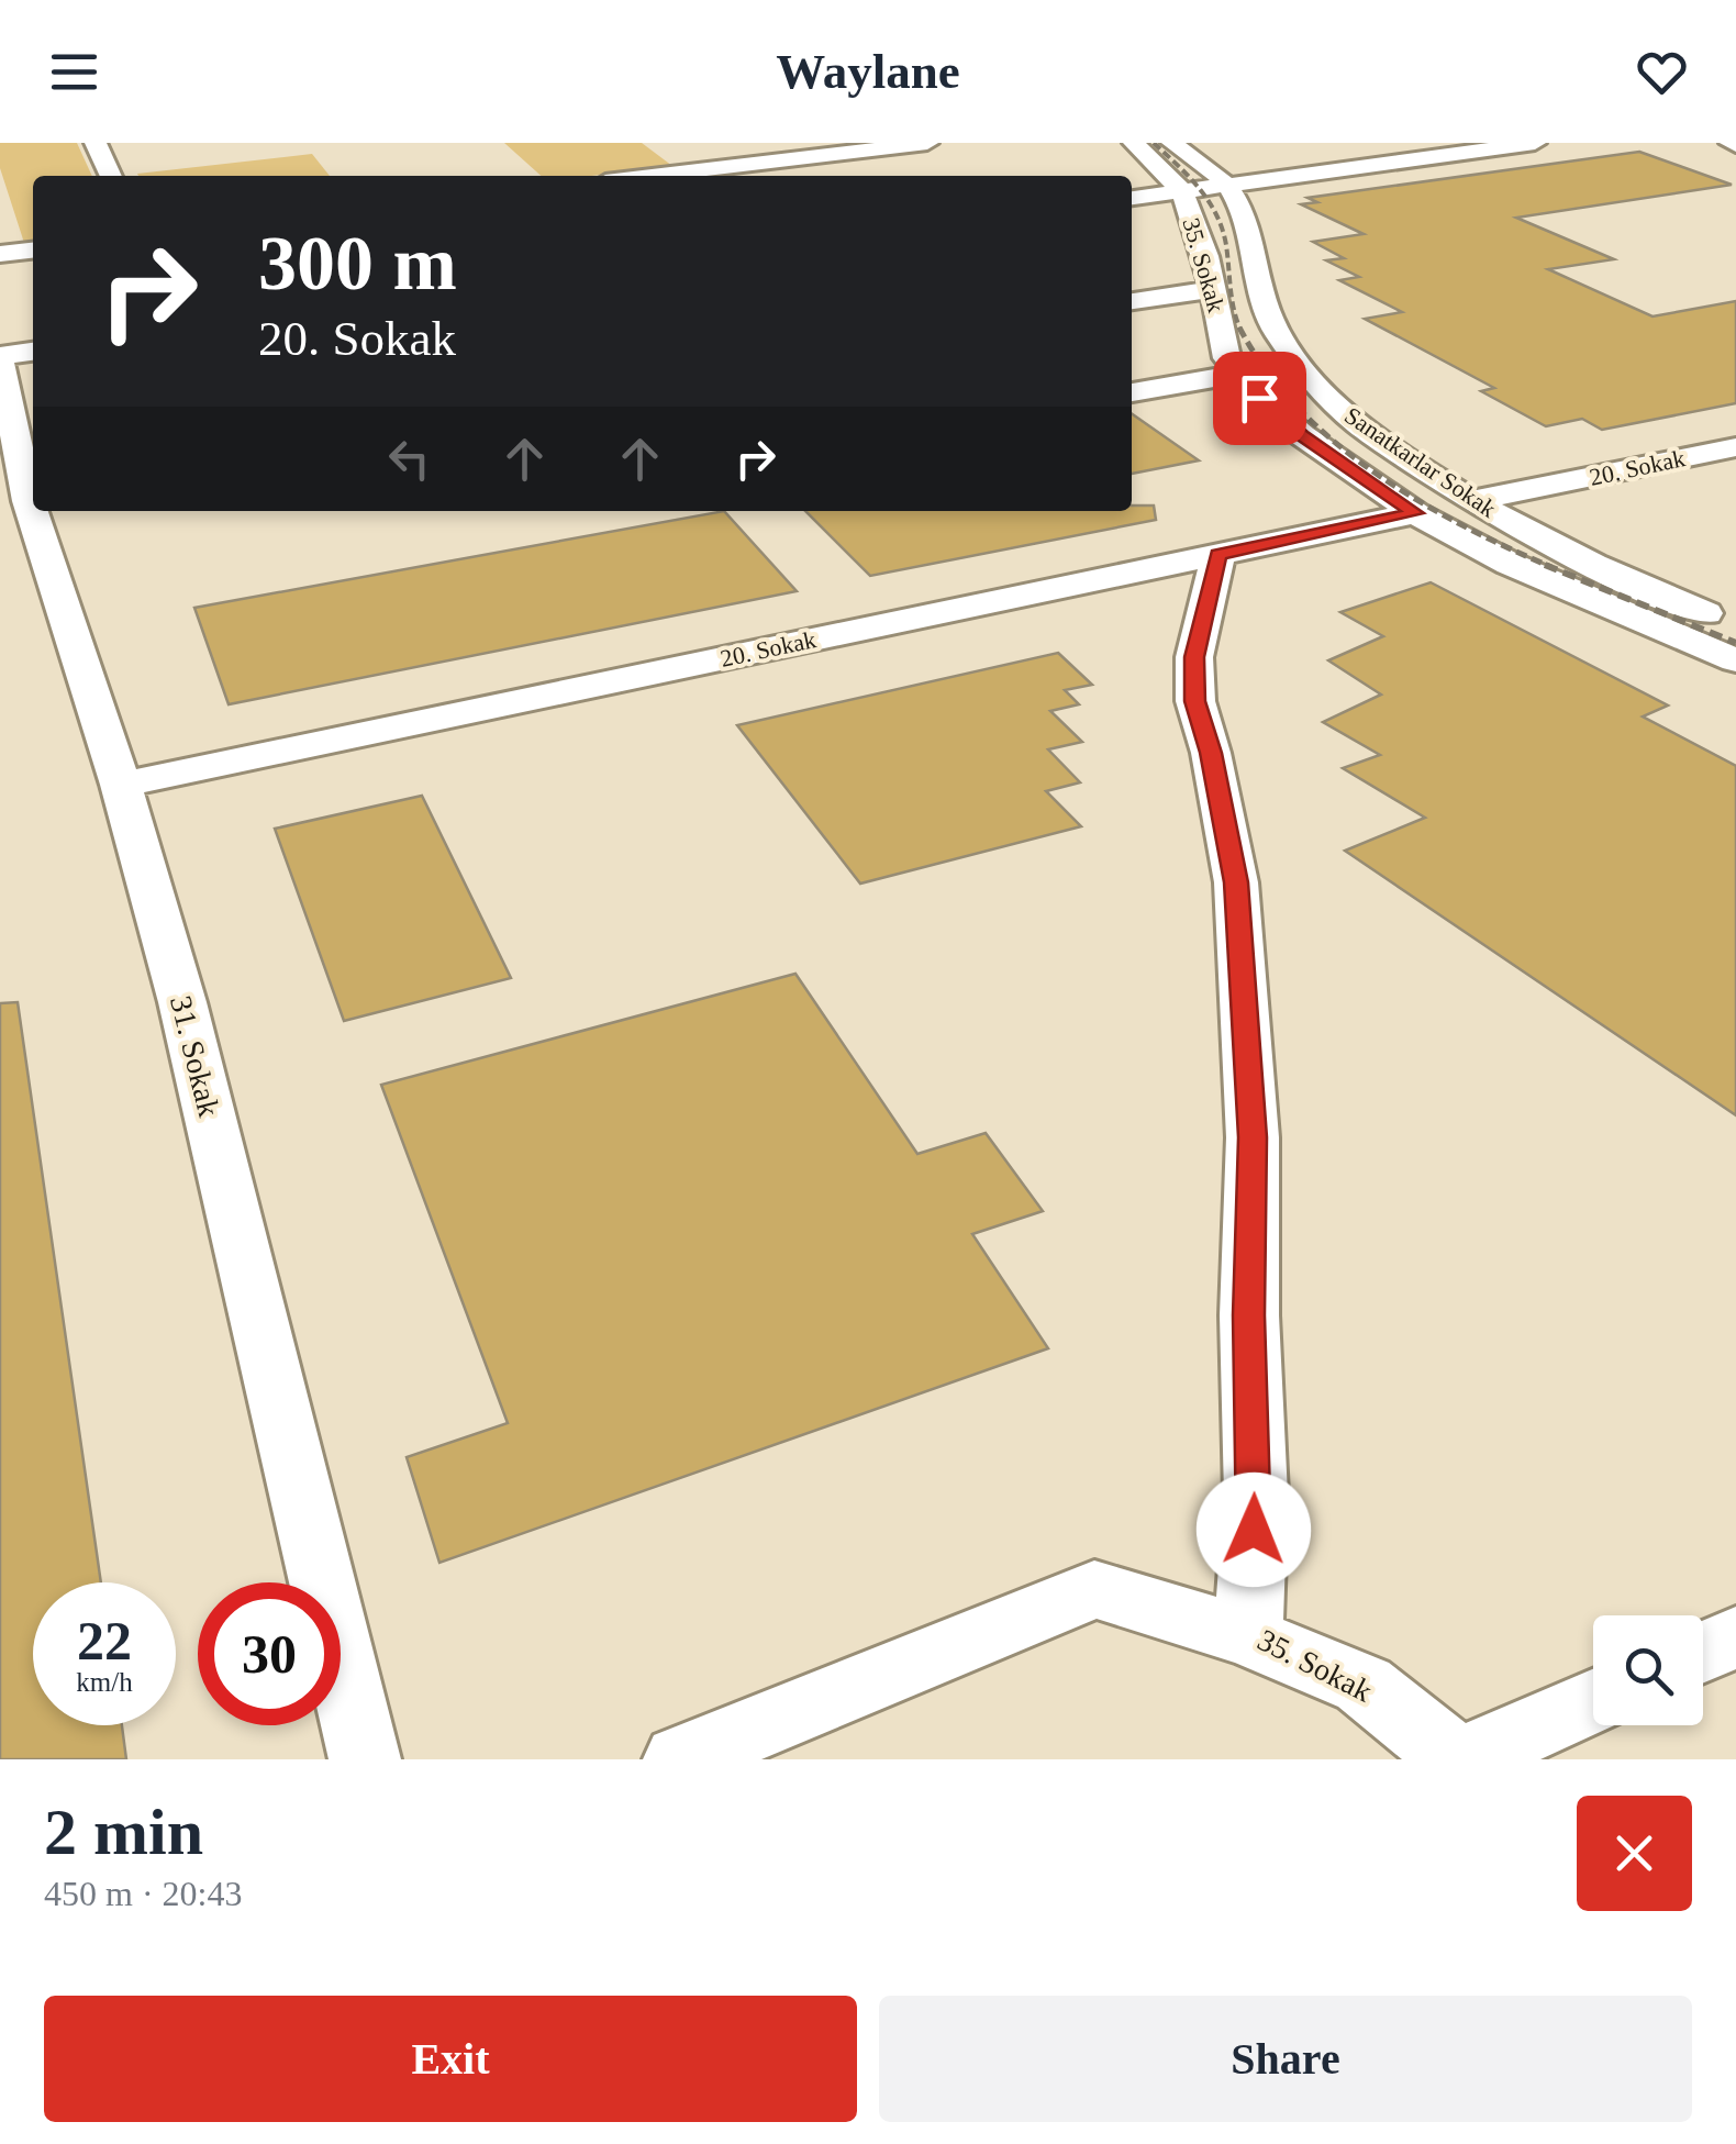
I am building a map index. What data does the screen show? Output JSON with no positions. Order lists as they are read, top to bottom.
{
  "streets": {
    "street": [
      "35. Sokak",
      "Sanatkarlar Sokak",
      "20. Sokak",
      "31. Sokak"
    ]
  },
  "crossings": [
    ["35. Sokak", "20. Sokak"],
    ["Sanatkarlar Sokak", "20. Sokak"],
    ["20. Sokak", "31. Sokak"]
  ],
  "page": {
    "header": "Waylane",
    "turn": ["300 m", "20. Sokak"],
    "speed": "22 km/h",
    "limit": "30",
    "heading": ["2 min", "450 m · 20:43"],
    "buttons": ["Exit", "Share"]
  }
}
